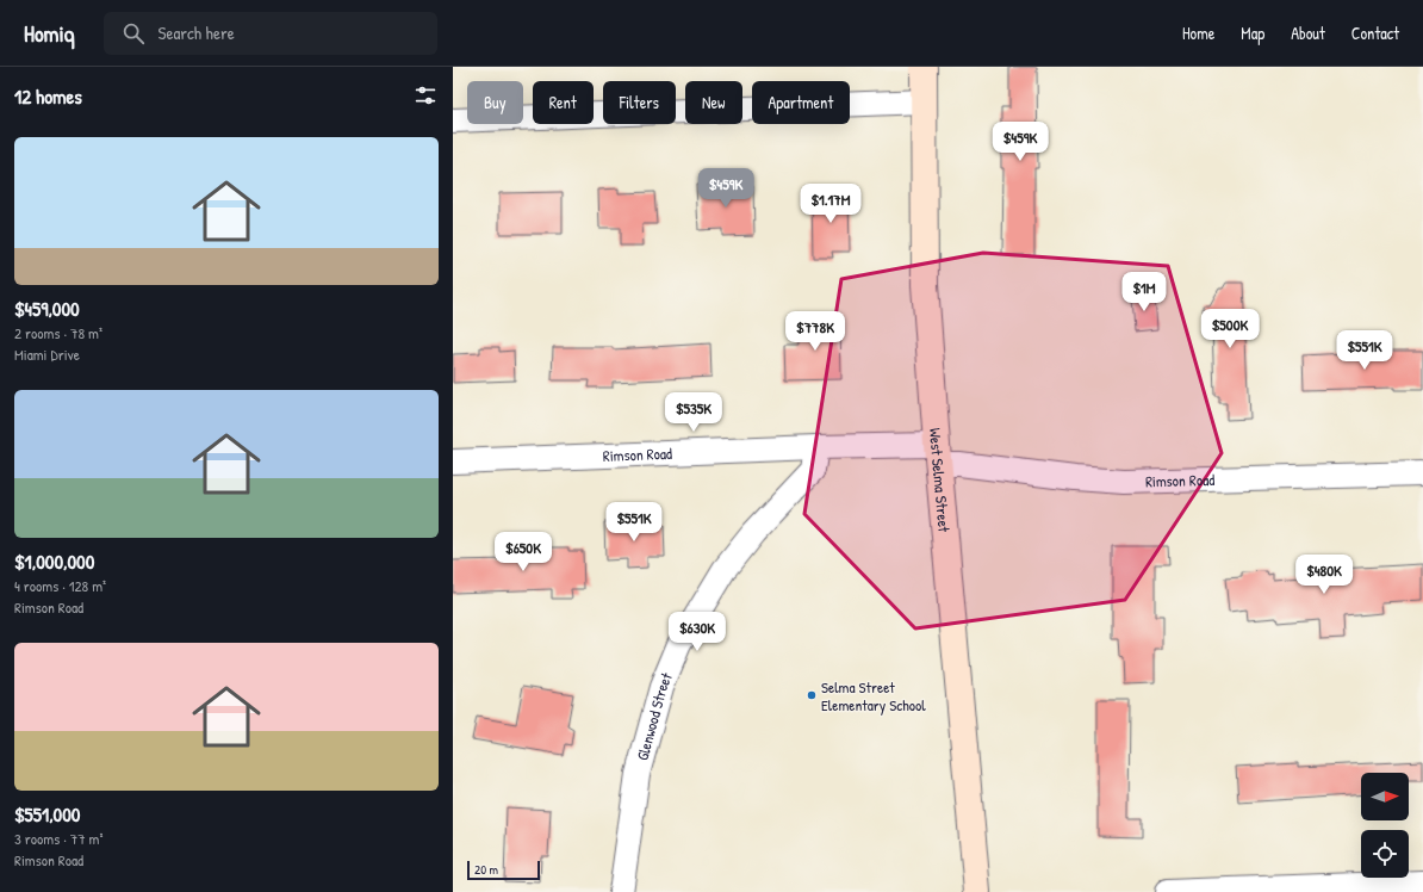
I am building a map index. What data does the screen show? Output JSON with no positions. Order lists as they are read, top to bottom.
{
  "streets": {
    "street": ["Rimson Road", "West Selma Street", "Glenwood Street"]
  },
  "crossings": [
    ["Rimson Road", "West Selma Street"],
    ["Rimson Road", "Glenwood Street"]
  ],
  "places": ["Selma Street Elementary School"],
  "scale_bar": "20 m",
  "north": "right",
  "page": {
    "header": "Homiq",
    "search": "Search here",
    "nav": [
      "Home",
      "Map",
      "About",
      "Contact"
    ],
    "heading": "12 homes",
    "chip": [
      "Buy",
      "Rent",
      "Filters",
      "New",
      "Apartment"
    ],
    "price": [
      "$459K",
      "$459K",
      "$1.17M",
      "$1M",
      "$500K",
      "$778K",
      "$551K",
      "$535K",
      "$551K",
      "$650K",
      "$480K",
      "$630K"
    ],
    "list": [
      {
        "name": "$459,000",
        "note": "2 rooms · 78 m² · Miami Drive"
      },
      {
        "name": "$1,000,000",
        "note": "4 rooms · 128 m² · Rimson Road"
      },
      {
        "name": "$551,000",
        "note": "3 rooms · 77 m² · Rimson Road"
      }
    ],
    "scale": "20 m"
  }
}
